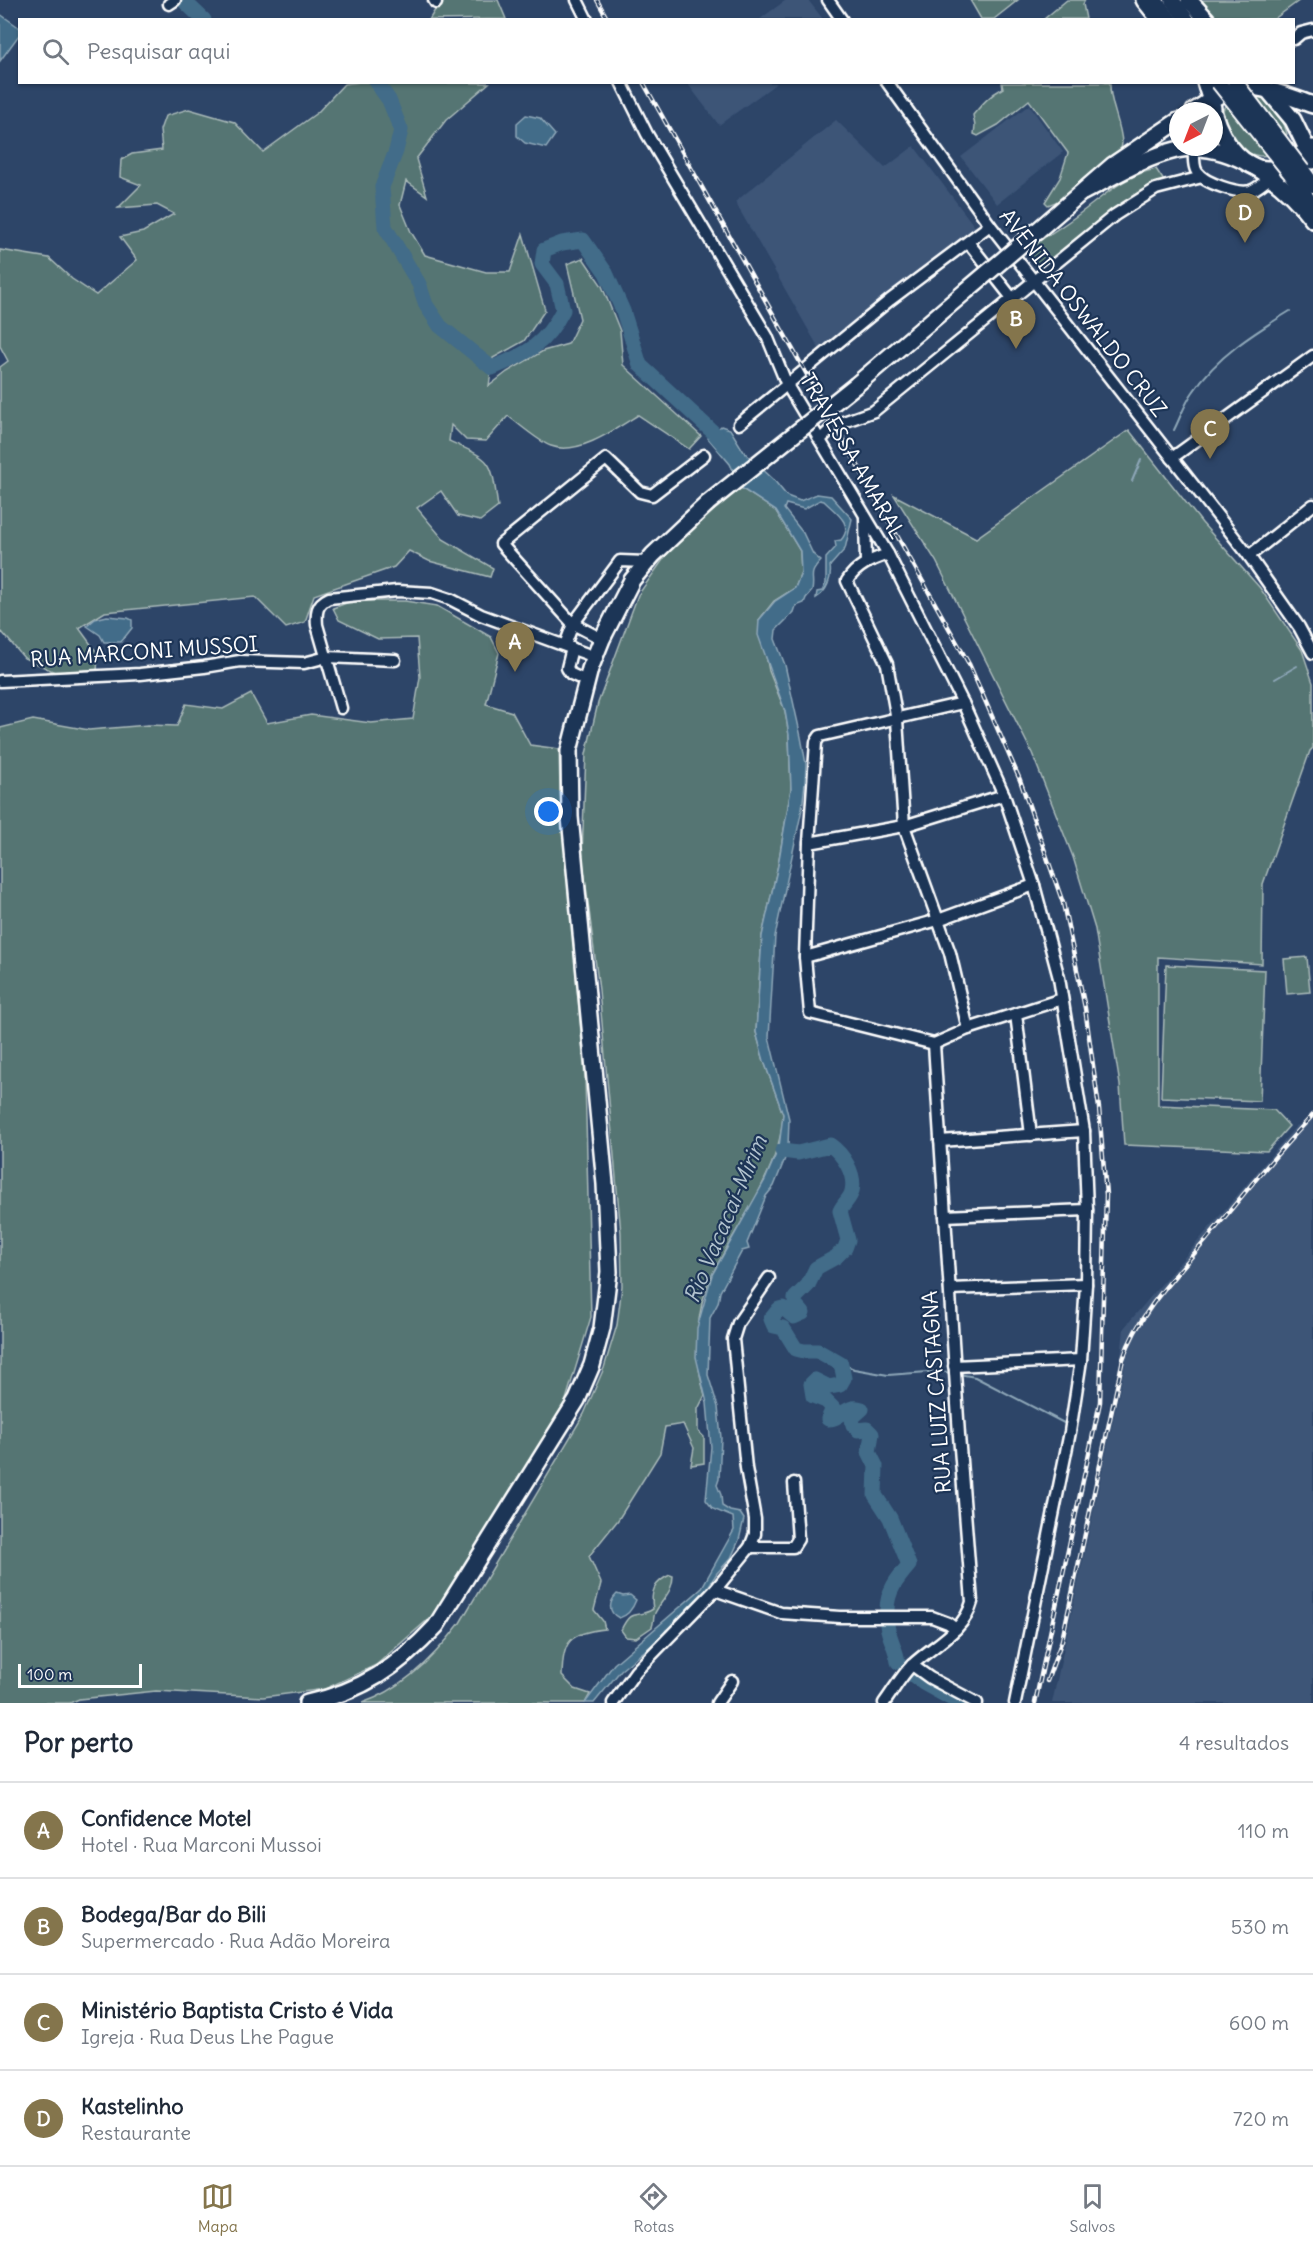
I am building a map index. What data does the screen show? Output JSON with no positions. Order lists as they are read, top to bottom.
{
  "streets": {
    "street": [
      "AVENIDA OSWALDO CRUZ",
      "TRAVESSA AMARAL",
      "RUA MARCONI MUSSOI",
      "RUA LUIZ CASTAGNA"
    ]
  },
  "water": ["Rio Vacacaí-Mirim"],
  "scale_bar": "100 m",
  "north": "bottom left",
  "page": {
    "search": "Pesquisar aqui",
    "pins": [
      "D",
      "B",
      "C",
      "A"
    ],
    "scale": "100 m",
    "heading": ["Por perto", "4 resultados"],
    "list": [
      {
        "mark": "A",
        "name": "Confidence Motel",
        "note": "Hotel · Rua Marconi Mussoi",
        "value": "110 m"
      },
      {
        "mark": "B",
        "name": "Bodega/Bar do Bili",
        "note": "Supermercado · Rua Adão Moreira",
        "value": "530 m"
      },
      {
        "mark": "C",
        "name": "Ministério Baptista Cristo é Vida",
        "note": "Igreja · Rua Deus Lhe Pague",
        "value": "600 m"
      },
      {
        "mark": "D",
        "name": "Kastelinho",
        "note": "Restaurante",
        "value": "720 m"
      }
    ],
    "nav": ["Mapa", "Rotas", "Salvos"]
  }
}
